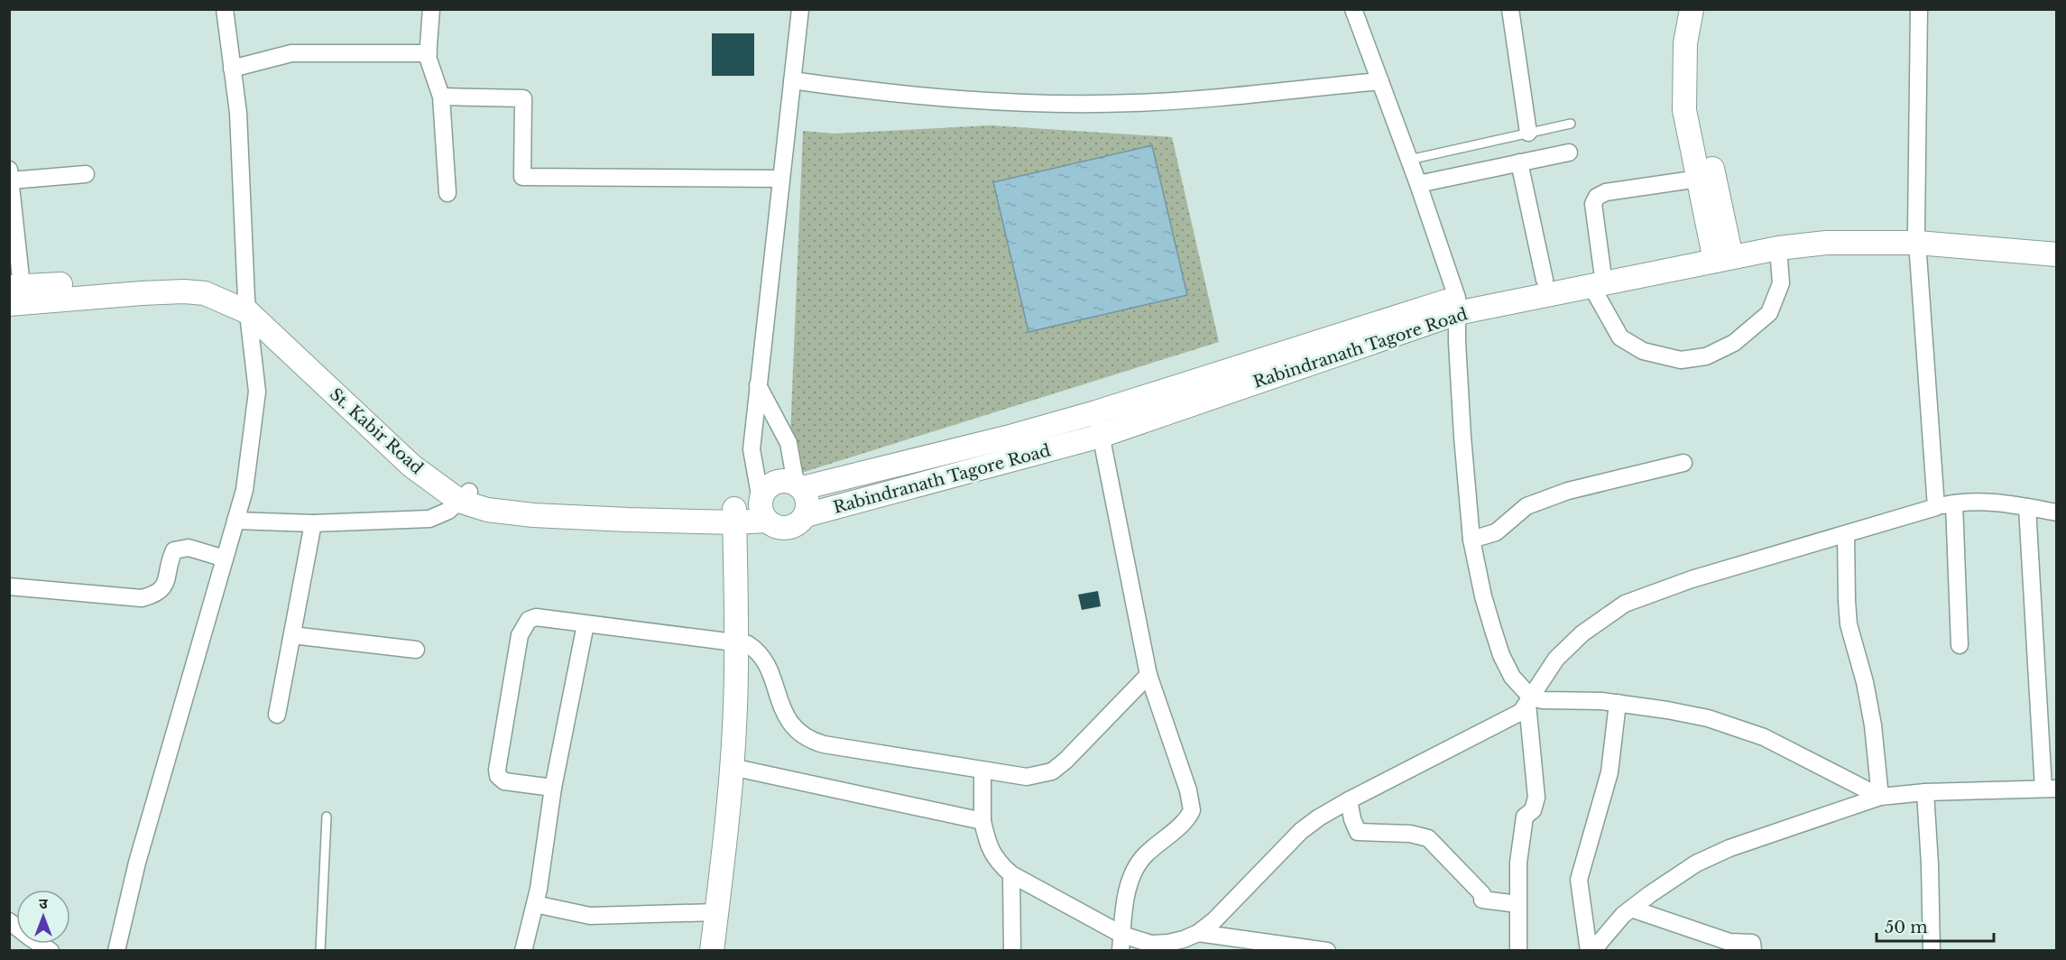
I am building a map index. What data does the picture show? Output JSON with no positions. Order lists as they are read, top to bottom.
{
  "streets": {
    "main road": ["Rabindranath Tagore Road", "St. Kabir Road"]
  },
  "crossings": [
    ["Rabindranath Tagore Road", "St. Kabir Road"]
  ],
  "scale_bar": "50 m",
  "north": "top"
}
